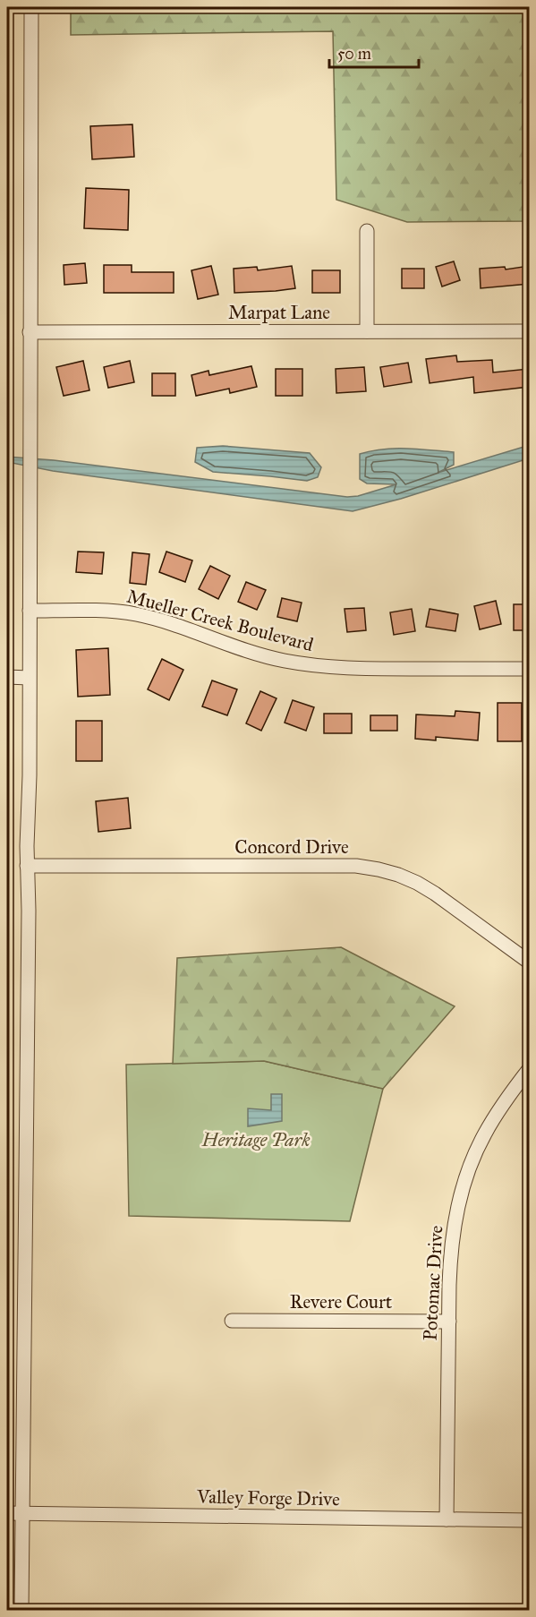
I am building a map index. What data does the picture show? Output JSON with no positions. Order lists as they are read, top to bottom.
{
  "streets": {
    "street": [
      "Marpat Lane",
      "Mueller Creek Boulevard",
      "Concord Drive",
      "Potomac Drive",
      "Revere Court",
      "Valley Forge Drive"
    ]
  },
  "crossings": [
    ["Potomac Drive", "Revere Court"],
    ["Potomac Drive", "Valley Forge Drive"]
  ],
  "parks": ["Heritage Park"],
  "scale_bar": "50 m"
}
